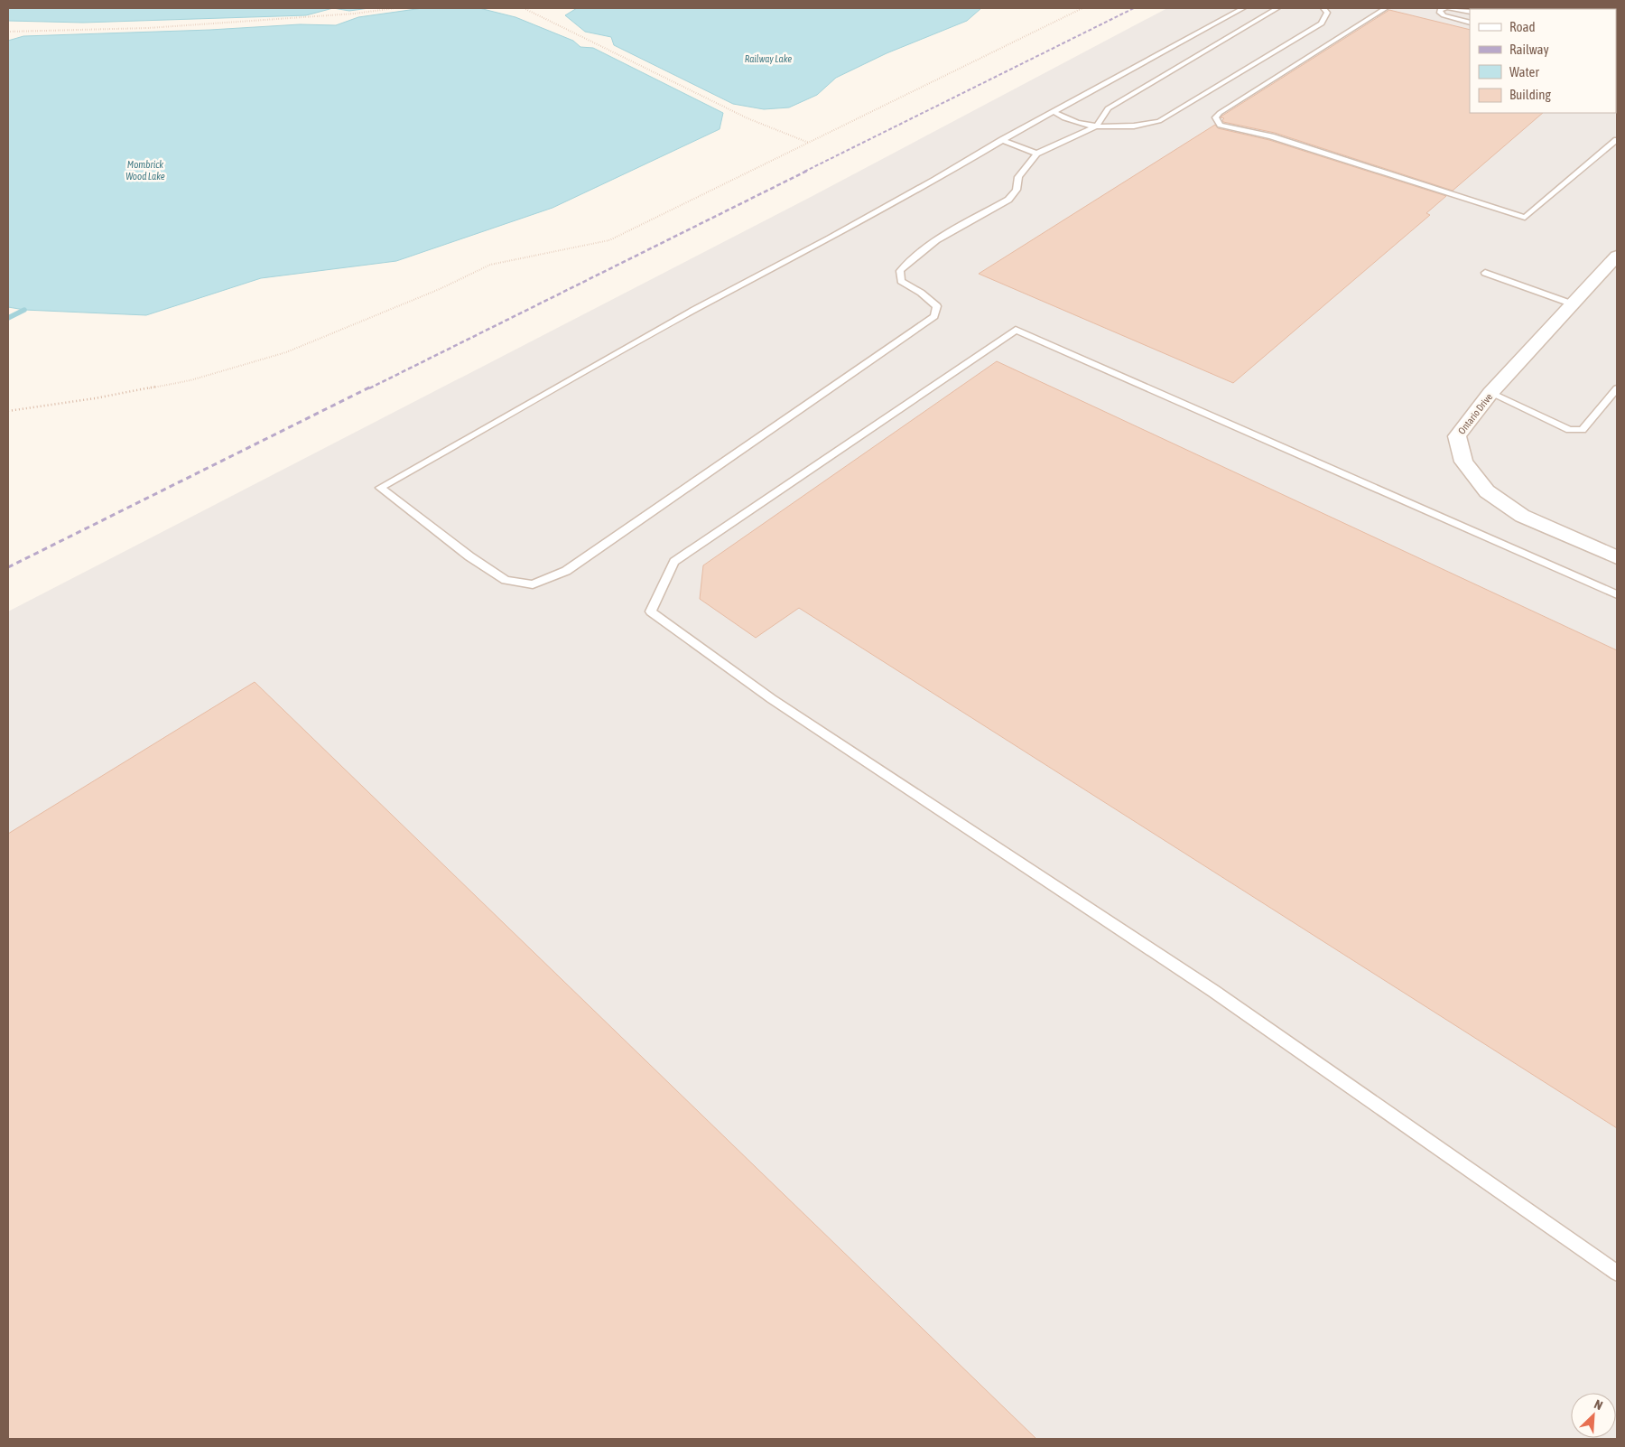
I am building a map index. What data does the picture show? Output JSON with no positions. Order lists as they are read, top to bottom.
{
  "streets": {
    "street": ["Ontario Drive"]
  },
  "water": ["Railway Lake", "Mombrick Wood Lake"],
  "legend": [
    "Road",
    "Railway",
    "Water",
    "Building"
  ],
  "north": "top right"
}
